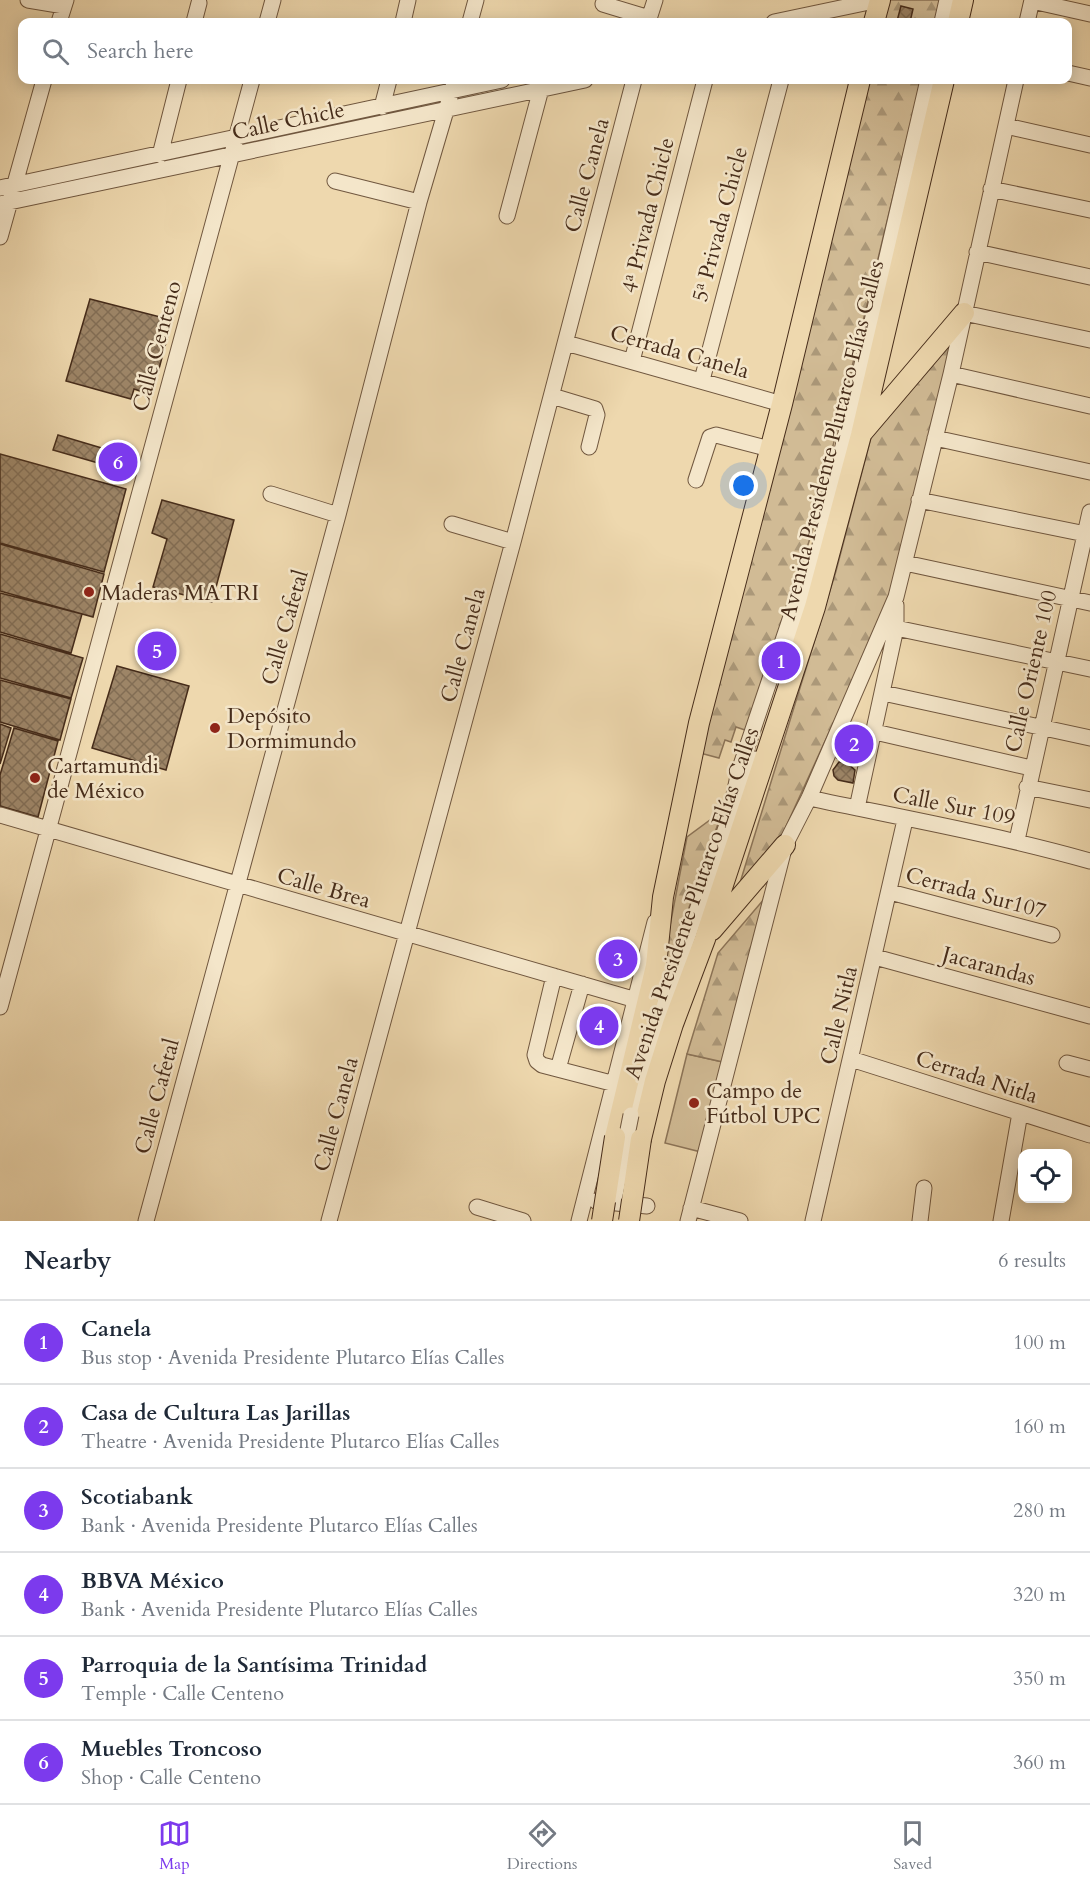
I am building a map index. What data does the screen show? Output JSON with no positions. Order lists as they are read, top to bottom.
{
  "streets": {
    "main road": ["Avenida Presidente Plutarco Elías Calles"],
    "street": [
      "Calle Chicle",
      "Calle Canela",
      "4ª Privada Chicle",
      "5ª Privada Chicle",
      "Calle Centeno",
      "Cerrada Canela",
      "Calle Cafetal",
      "Calle Oriente 100",
      "Calle Sur 109",
      "Calle Brea",
      "Cerrada Sur107",
      "Jacarandas",
      "Calle Nitla",
      "Cerrada Nitla"
    ]
  },
  "crossings": [
    ["Calle Chicle", "Calle Centeno"],
    ["Calle Chicle", "Calle Cafetal"],
    ["Calle Canela", "Cerrada Canela"],
    ["Calle Canela", "Calle Brea"],
    ["4ª Privada Chicle", "Cerrada Canela"],
    ["5ª Privada Chicle", "Cerrada Canela"],
    ["Calle Centeno", "Calle Brea"],
    ["Cerrada Canela", "Avenida Presidente Plutarco Elías Calles"],
    ["Avenida Presidente Plutarco Elías Calles", "Calle Brea"],
    ["Calle Cafetal", "Calle Brea"],
    ["Calle Oriente 100", "Calle Sur 109"],
    ["Calle Sur 109", "Calle Nitla"],
    ["Cerrada Sur107", "Calle Nitla"],
    ["Jacarandas", "Calle Nitla"],
    ["Calle Nitla", "Cerrada Nitla"]
  ],
  "places": [
    "Maderas MATRI",
    "Depósito Dormimundo",
    "Cartamundi de México",
    "Campo de Fútbol UPC"
  ],
  "page": {
    "search": "Search here",
    "pins": [
      "6",
      "5",
      "1",
      "2",
      "3",
      "4"
    ],
    "heading": ["Nearby", "6 results"],
    "list": [
      {
        "mark": "1",
        "name": "Canela",
        "note": "Bus stop · Avenida Presidente Plutarco Elías Calles",
        "value": "100 m"
      },
      {
        "mark": "2",
        "name": "Casa de Cultura Las Jarillas",
        "note": "Theatre · Avenida Presidente Plutarco Elías Calles",
        "value": "160 m"
      },
      {
        "mark": "3",
        "name": "Scotiabank",
        "note": "Bank · Avenida Presidente Plutarco Elías Calles",
        "value": "280 m"
      },
      {
        "mark": "4",
        "name": "BBVA México",
        "note": "Bank · Avenida Presidente Plutarco Elías Calles",
        "value": "320 m"
      },
      {
        "mark": "5",
        "name": "Parroquia de la Santísima Trinidad",
        "note": "Temple · Calle Centeno",
        "value": "350 m"
      },
      {
        "mark": "6",
        "name": "Muebles Troncoso",
        "note": "Shop · Calle Centeno",
        "value": "360 m"
      }
    ],
    "nav": ["Map", "Directions", "Saved"]
  }
}
